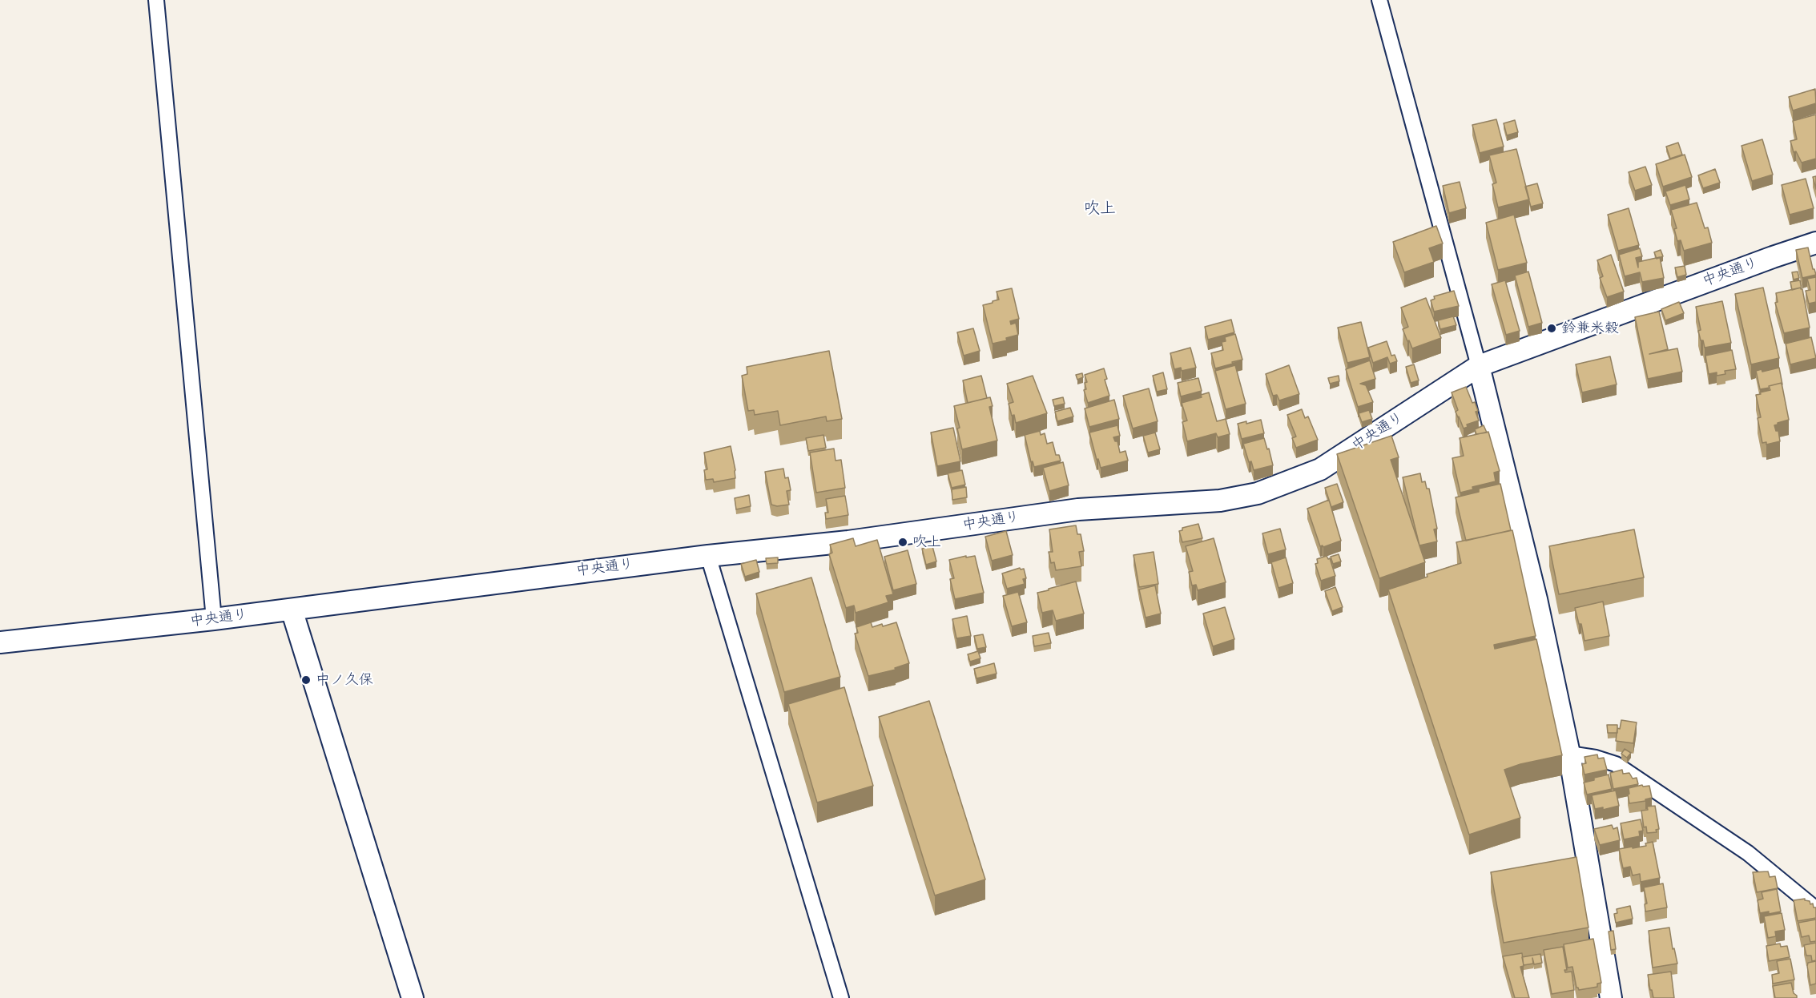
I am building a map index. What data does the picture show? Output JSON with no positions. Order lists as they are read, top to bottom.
{
  "streets": {
    "street": ["中央通り"]
  },
  "districts": ["吹上"],
  "places": ["鈴兼米穀", "吹上", "中ノ久保"]
}
